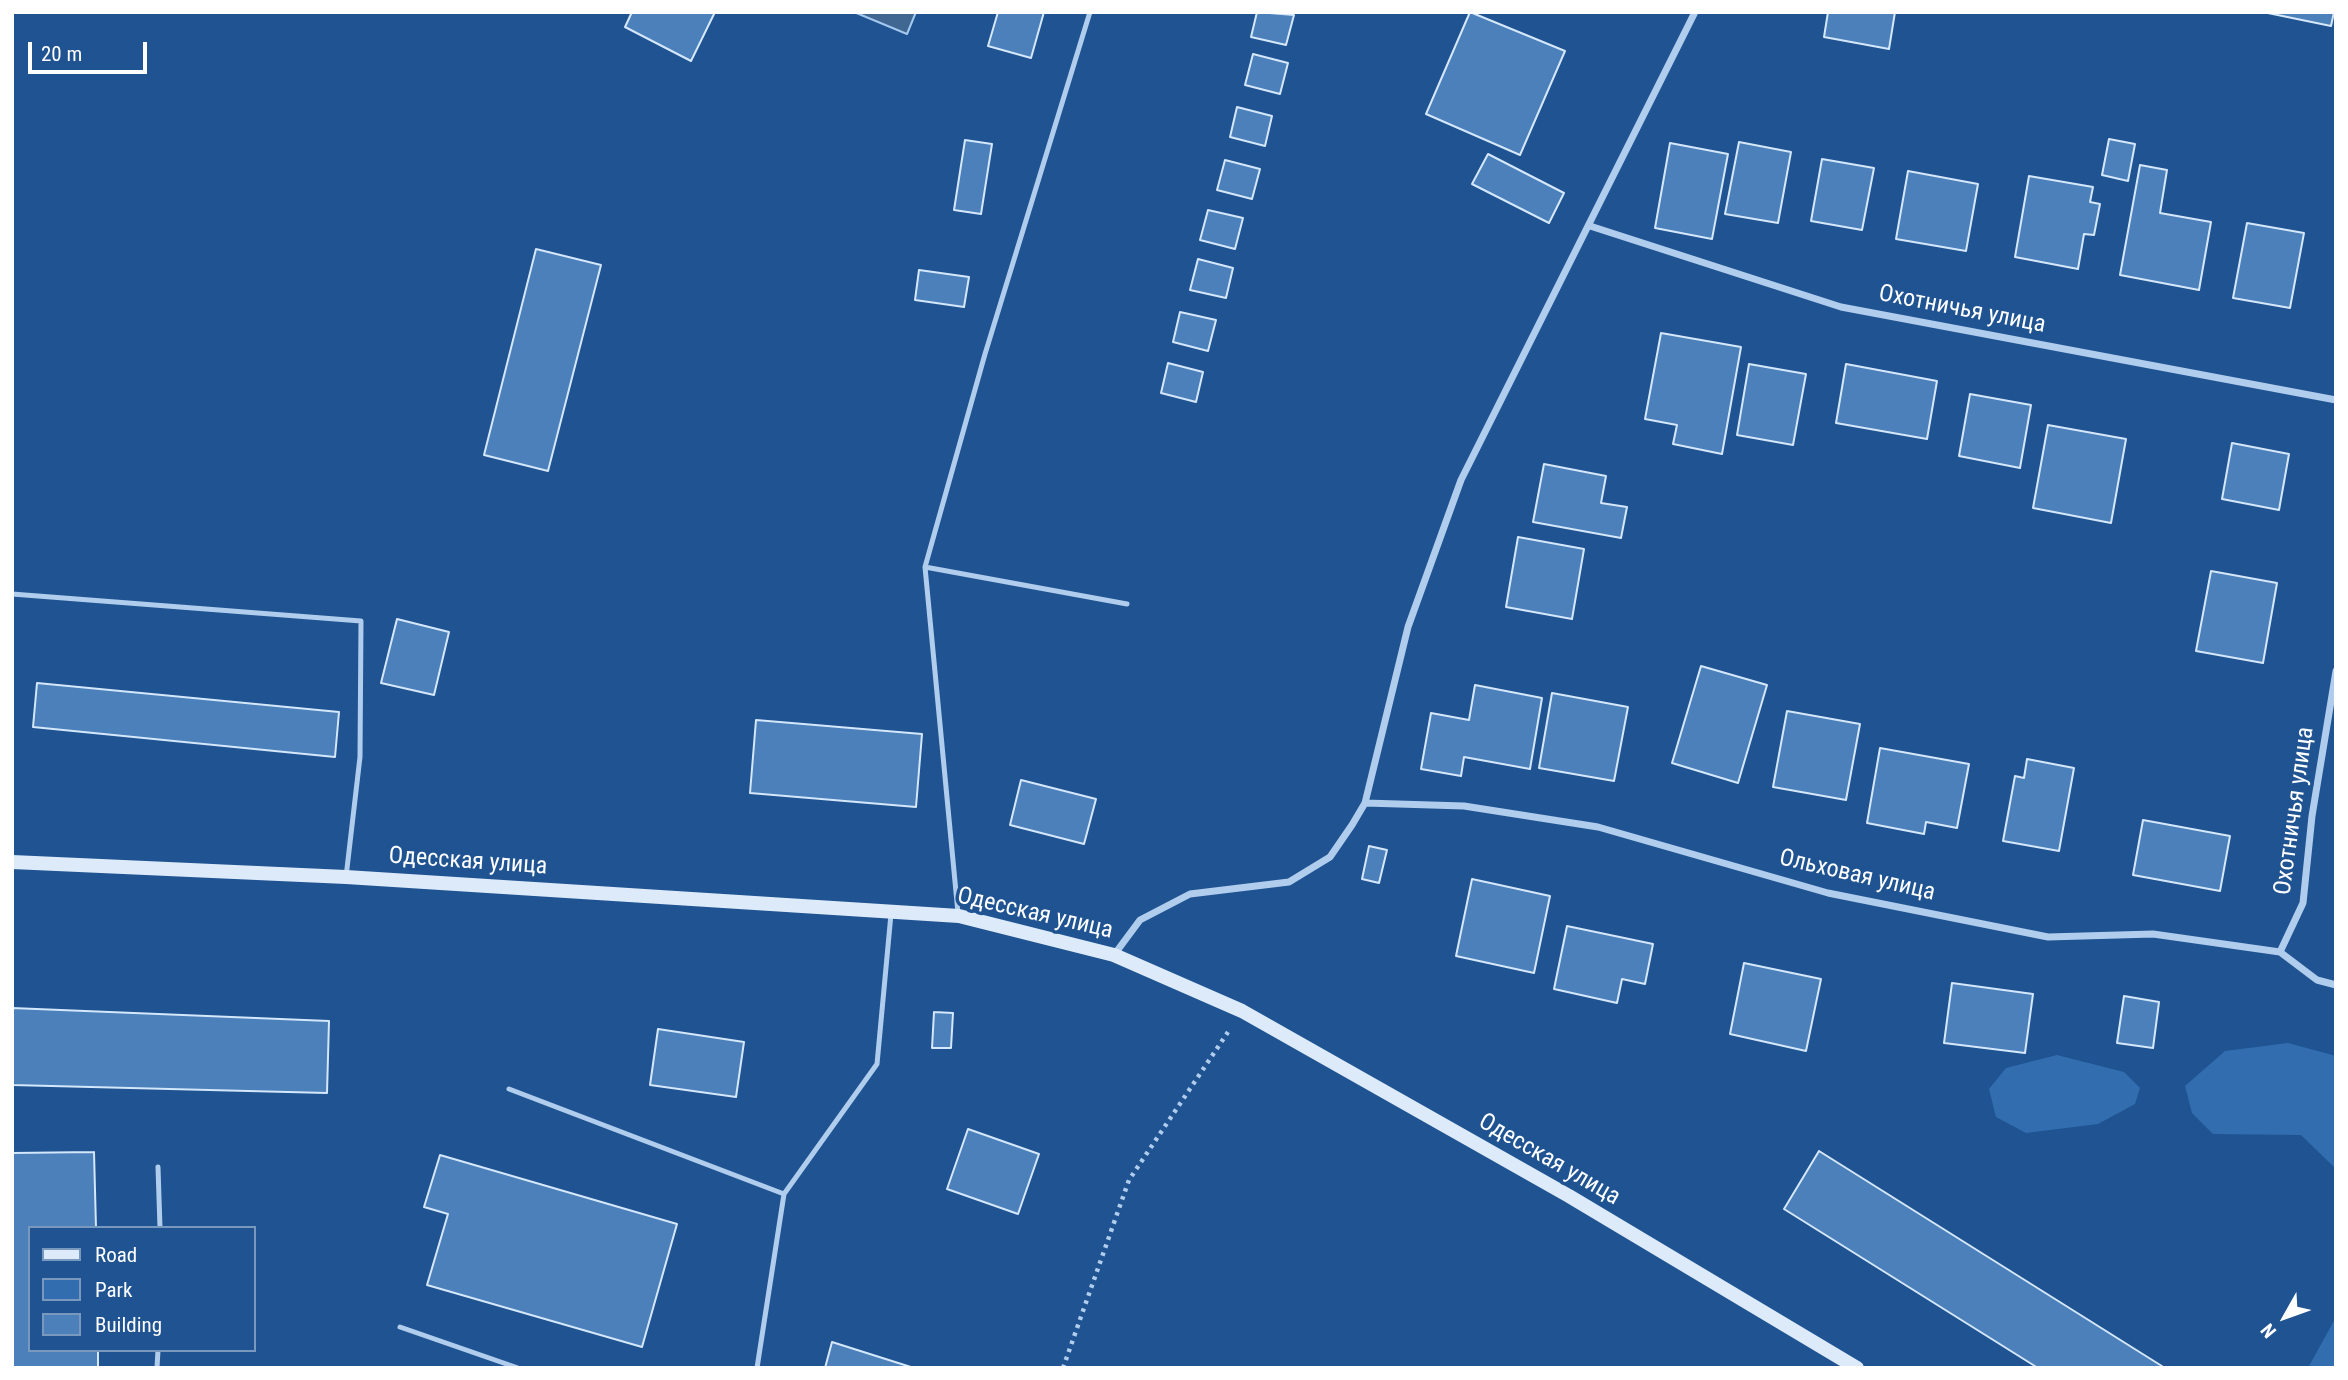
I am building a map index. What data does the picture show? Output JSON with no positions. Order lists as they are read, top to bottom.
{
  "streets": {
    "main road": ["Одесская улица"],
    "street": ["Охотничья улица", "Ольховая улица"]
  },
  "crossings": [
    ["Охотничья улица", "Ольховая улица"]
  ],
  "legend": ["Road", "Park", "Building"],
  "scale_bar": "20 m",
  "north": "bottom left"
}
